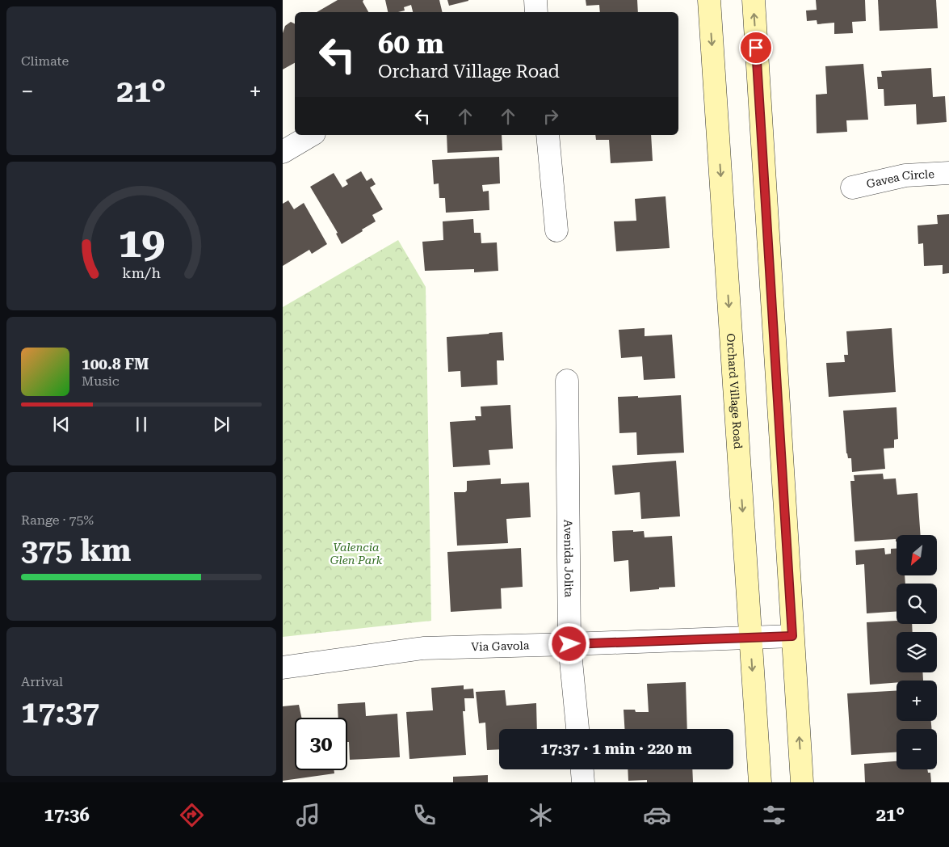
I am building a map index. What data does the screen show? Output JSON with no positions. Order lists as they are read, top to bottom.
{
  "streets": {
    "main road": ["Orchard Village Road"],
    "street": ["Gavea Circle", "Avenida Jolita", "Via Gavola"]
  },
  "crossings": [
    ["Orchard Village Road", "Via Gavola"],
    ["Avenida Jolita", "Via Gavola"]
  ],
  "parks": ["Valencia Glen Park"],
  "north": "bottom left",
  "page": {
    "tile": [
      "Climate",
      ["Range · 75%", "375 km"],
      ["Arrival", "17:37"]
    ],
    "turn": ["60 m", "Orchard Village Road"],
    "heat": ["−", "21°", "+"],
    "song": ["100.8 FM", "Music"],
    "map_buttons": ["+", "−"],
    "limit": "30",
    "trip": "17:37 · 1 min · 220 m",
    "tabs": ["17:36", "21°"],
    "gauge": ["19", "km/h"]
  }
}
